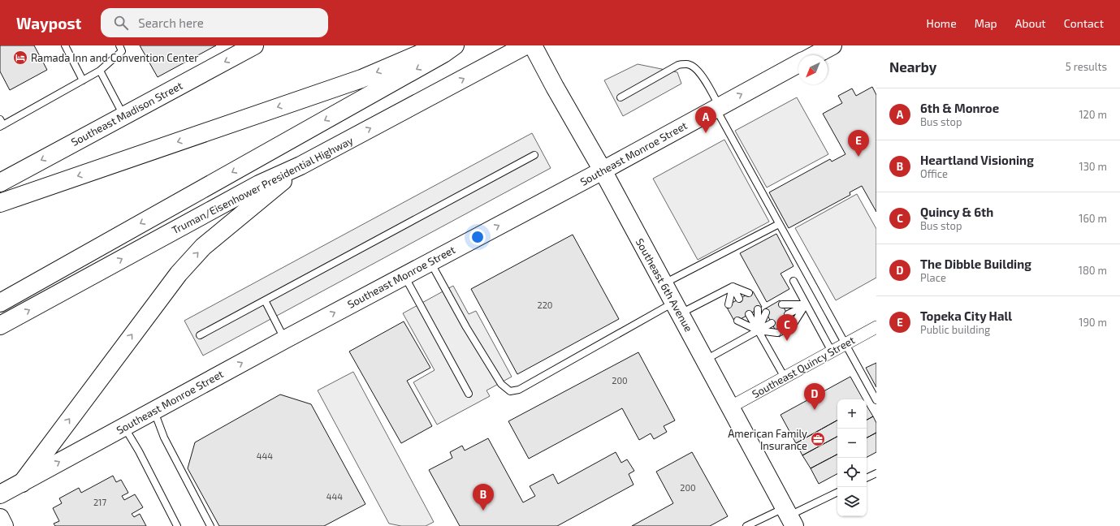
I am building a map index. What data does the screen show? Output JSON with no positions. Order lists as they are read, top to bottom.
{
  "streets": {
    "main road": [
      "Southeast Madison Street",
      "Southeast Monroe Street",
      "Truman/Eisenhower Presidential Highway",
      "Southeast 6th Avenue"
    ],
    "street": ["Southeast Quincy Street"]
  },
  "crossings": [
    ["Southeast Monroe Street", "Southeast 6th Avenue"],
    ["Southeast 6th Avenue", "Southeast Quincy Street"]
  ],
  "places": {
    "hotel": ["Ramada Inn and Convention Center"],
    "office": ["American Family Insurance"]
  },
  "house_numbers": [
    "220",
    "200",
    "444",
    "200",
    "444",
    "217"
  ],
  "north": "bottom left",
  "page": {
    "header": "Waypost",
    "search": "Search here",
    "nav": [
      "Home",
      "Map",
      "About",
      "Contact"
    ],
    "heading": ["Nearby", "5 results"],
    "list": [
      {
        "mark": "A",
        "name": "6th & Monroe",
        "note": "Bus stop",
        "value": "120 m"
      },
      {
        "mark": "B",
        "name": "Heartland Visioning",
        "note": "Office",
        "value": "130 m"
      },
      {
        "mark": "C",
        "name": "Quincy & 6th",
        "note": "Bus stop",
        "value": "160 m"
      },
      {
        "mark": "D",
        "name": "The Dibble Building",
        "note": "Place",
        "value": "180 m"
      },
      {
        "mark": "E",
        "name": "Topeka City Hall",
        "note": "Public building",
        "value": "190 m"
      }
    ],
    "pins": [
      "A",
      "E",
      "C",
      "D",
      "B"
    ],
    "map_buttons": ["+", "−"]
  }
}
